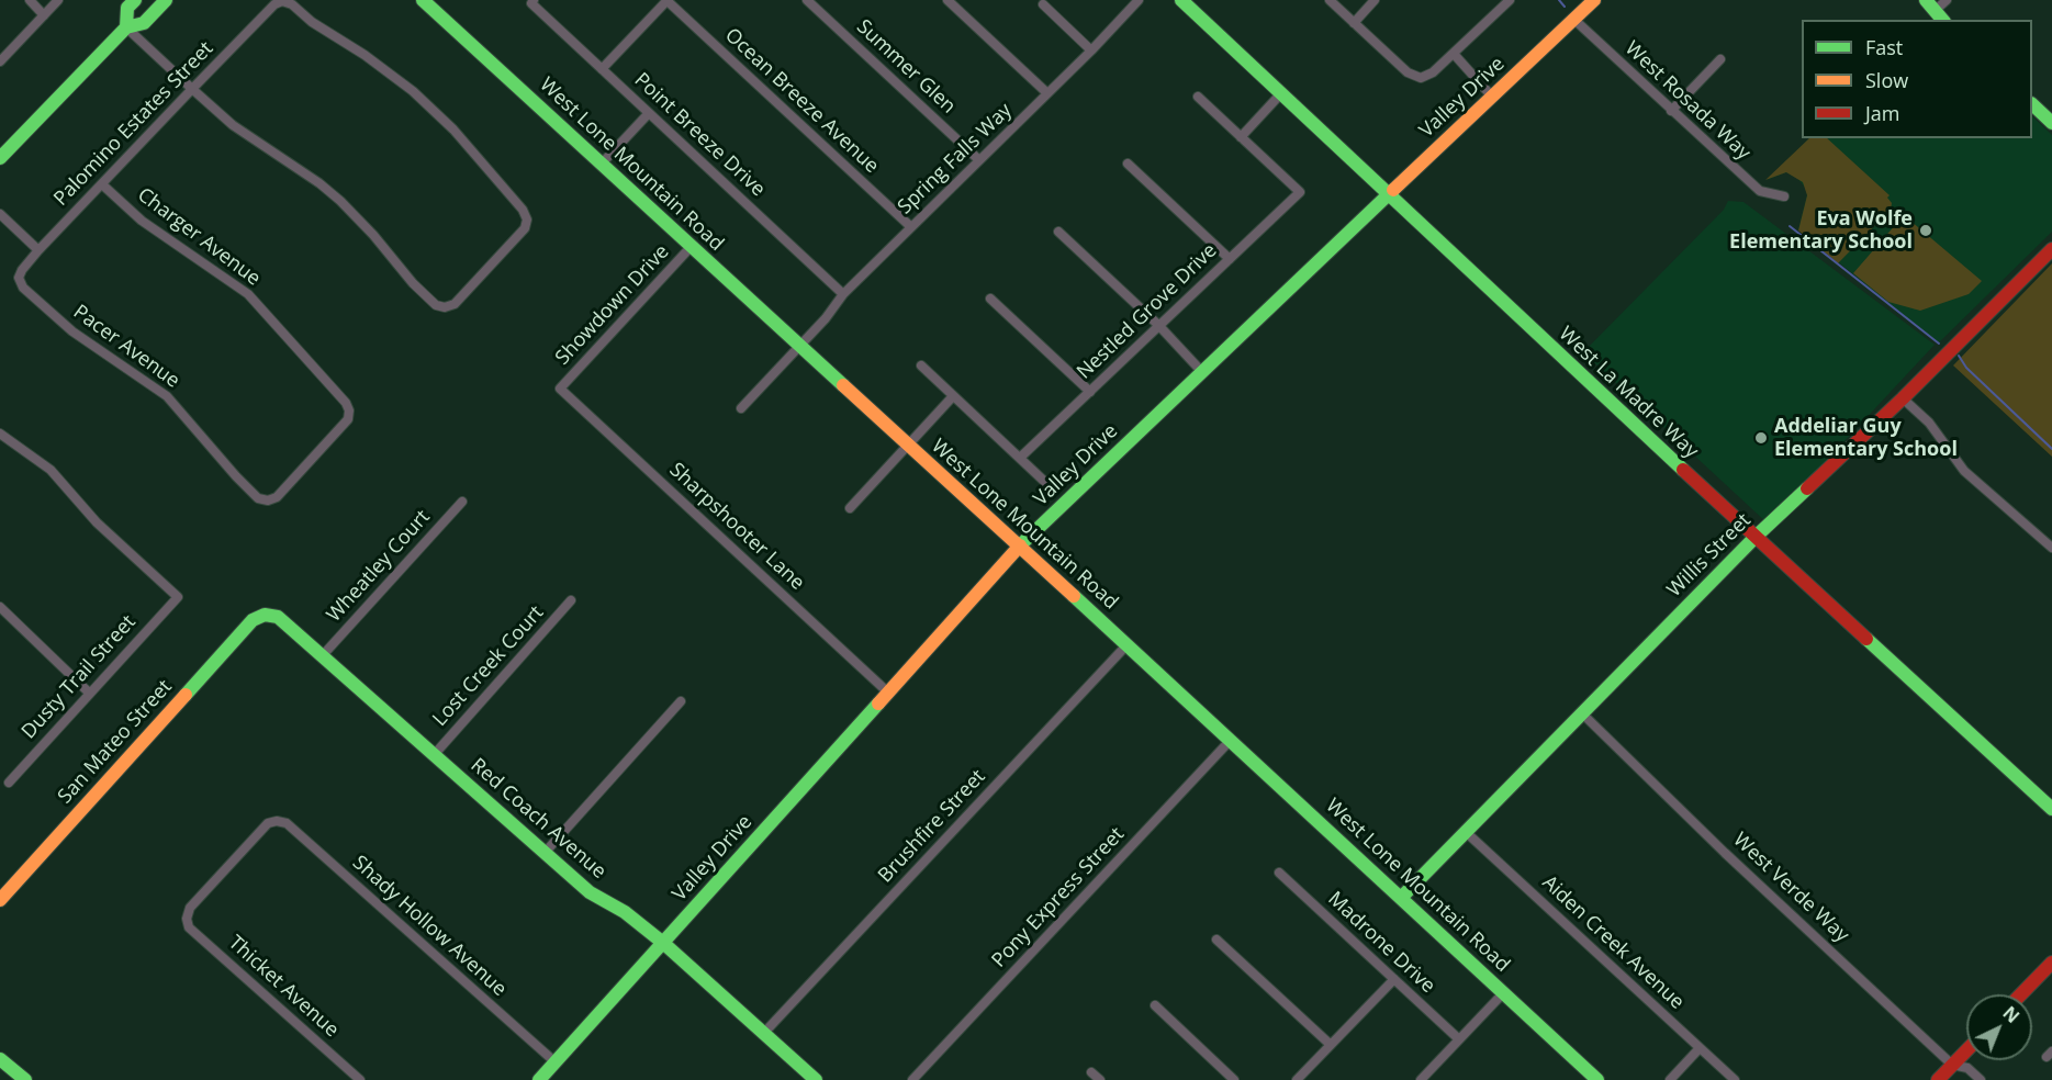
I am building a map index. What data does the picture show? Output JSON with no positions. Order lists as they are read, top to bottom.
{
  "streets": {
    "street": [
      "Summer Glen",
      "Valley Drive",
      "Ocean Breeze Avenue",
      "West Rosada Way",
      "Palomino Estates Street",
      "Point Breeze Drive",
      "Spring Falls Way",
      "West Lone Mountain Road",
      "Charger Avenue",
      "Showdown Drive",
      "Nestled Grove Drive",
      "Pacer Avenue",
      "West La Madre Way",
      "Sharpshooter Lane",
      "Willis Street",
      "Wheatley Court",
      "Lost Creek Court",
      "Dusty Trail Street",
      "San Mateo Street",
      "Red Coach Avenue",
      "Brushfire Street",
      "West Verde Way",
      "Pony Express Street",
      "Shady Hollow Avenue",
      "Madrone Drive",
      "Aiden Creek Avenue",
      "Thicket Avenue"
    ]
  },
  "crossings": [
    ["Summer Glen", "Spring Falls Way"],
    ["Valley Drive", "West Rosada Way"],
    ["Valley Drive", "West Lone Mountain Road"],
    ["Valley Drive", "West La Madre Way"],
    ["Valley Drive", "Sharpshooter Lane"],
    ["Valley Drive", "Red Coach Avenue"],
    ["Valley Drive", "Shady Hollow Avenue"],
    ["Ocean Breeze Avenue", "Spring Falls Way"],
    ["Palomino Estates Street", "Charger Avenue"],
    ["Palomino Estates Street", "Pacer Avenue"],
    ["Point Breeze Drive", "Spring Falls Way"],
    ["Spring Falls Way", "West Lone Mountain Road"],
    ["West Lone Mountain Road", "Showdown Drive"],
    ["West Lone Mountain Road", "Willis Street"],
    ["West Lone Mountain Road", "Brushfire Street"],
    ["West Lone Mountain Road", "Pony Express Street"],
    ["Charger Avenue", "Pacer Avenue"],
    ["Showdown Drive", "Sharpshooter Lane"],
    ["West La Madre Way", "Willis Street"],
    ["Willis Street", "West Verde Way"],
    ["Willis Street", "Aiden Creek Avenue"],
    ["Wheatley Court", "Red Coach Avenue"],
    ["Lost Creek Court", "Red Coach Avenue"],
    ["San Mateo Street", "Red Coach Avenue"],
    ["Red Coach Avenue", "Brushfire Street"],
    ["Shady Hollow Avenue", "Thicket Avenue"]
  ],
  "places": ["Eva Wolfe Elementary School", "Addeliar Guy Elementary School"],
  "legend": ["Fast", "Slow", "Jam"],
  "north": "top right"
}
